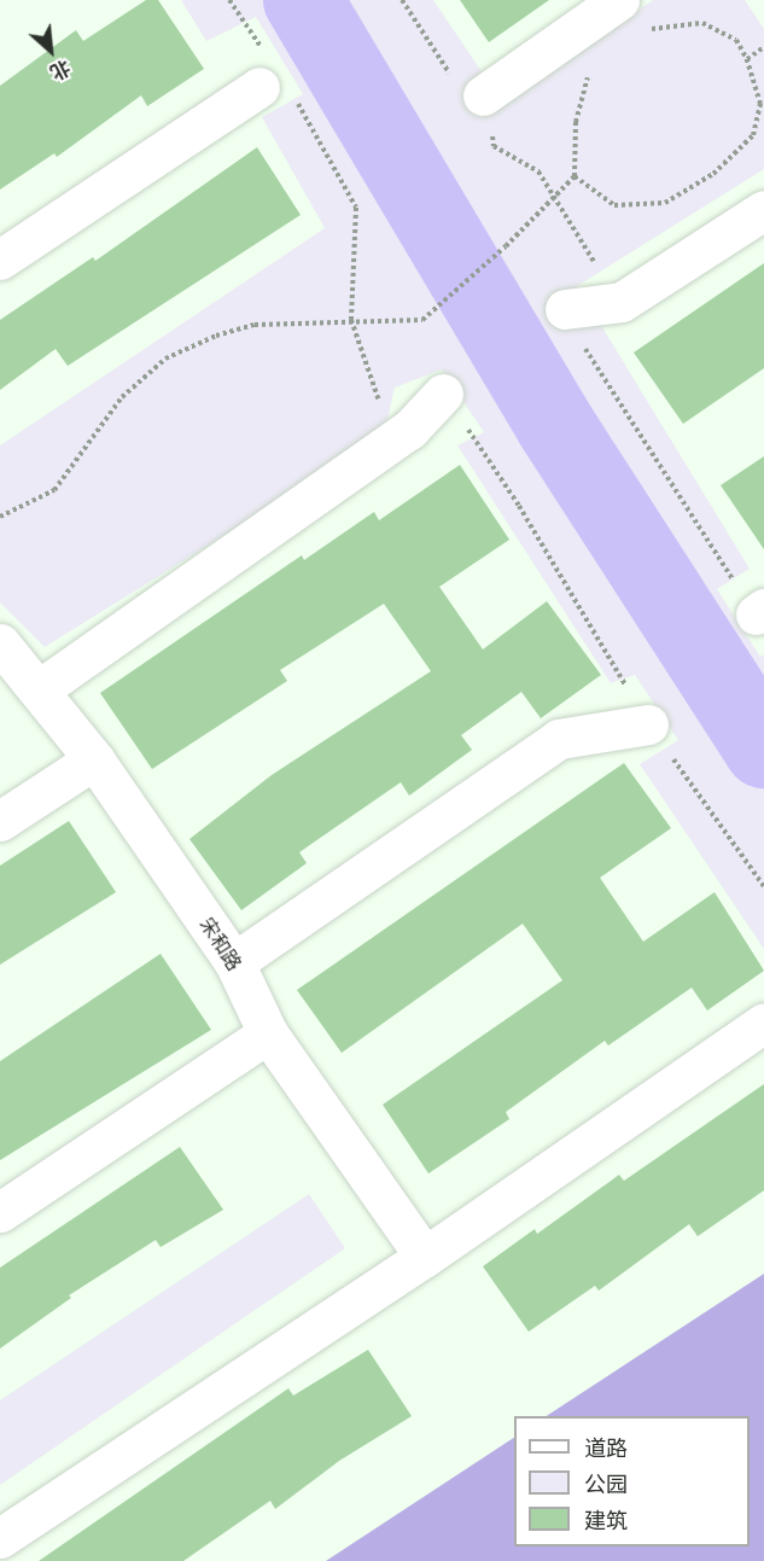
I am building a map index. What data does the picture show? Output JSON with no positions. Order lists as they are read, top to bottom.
{
  "streets": {
    "street": ["宋和路"]
  },
  "legend": ["道路", "公园", "建筑"],
  "north": "bottom right"
}
